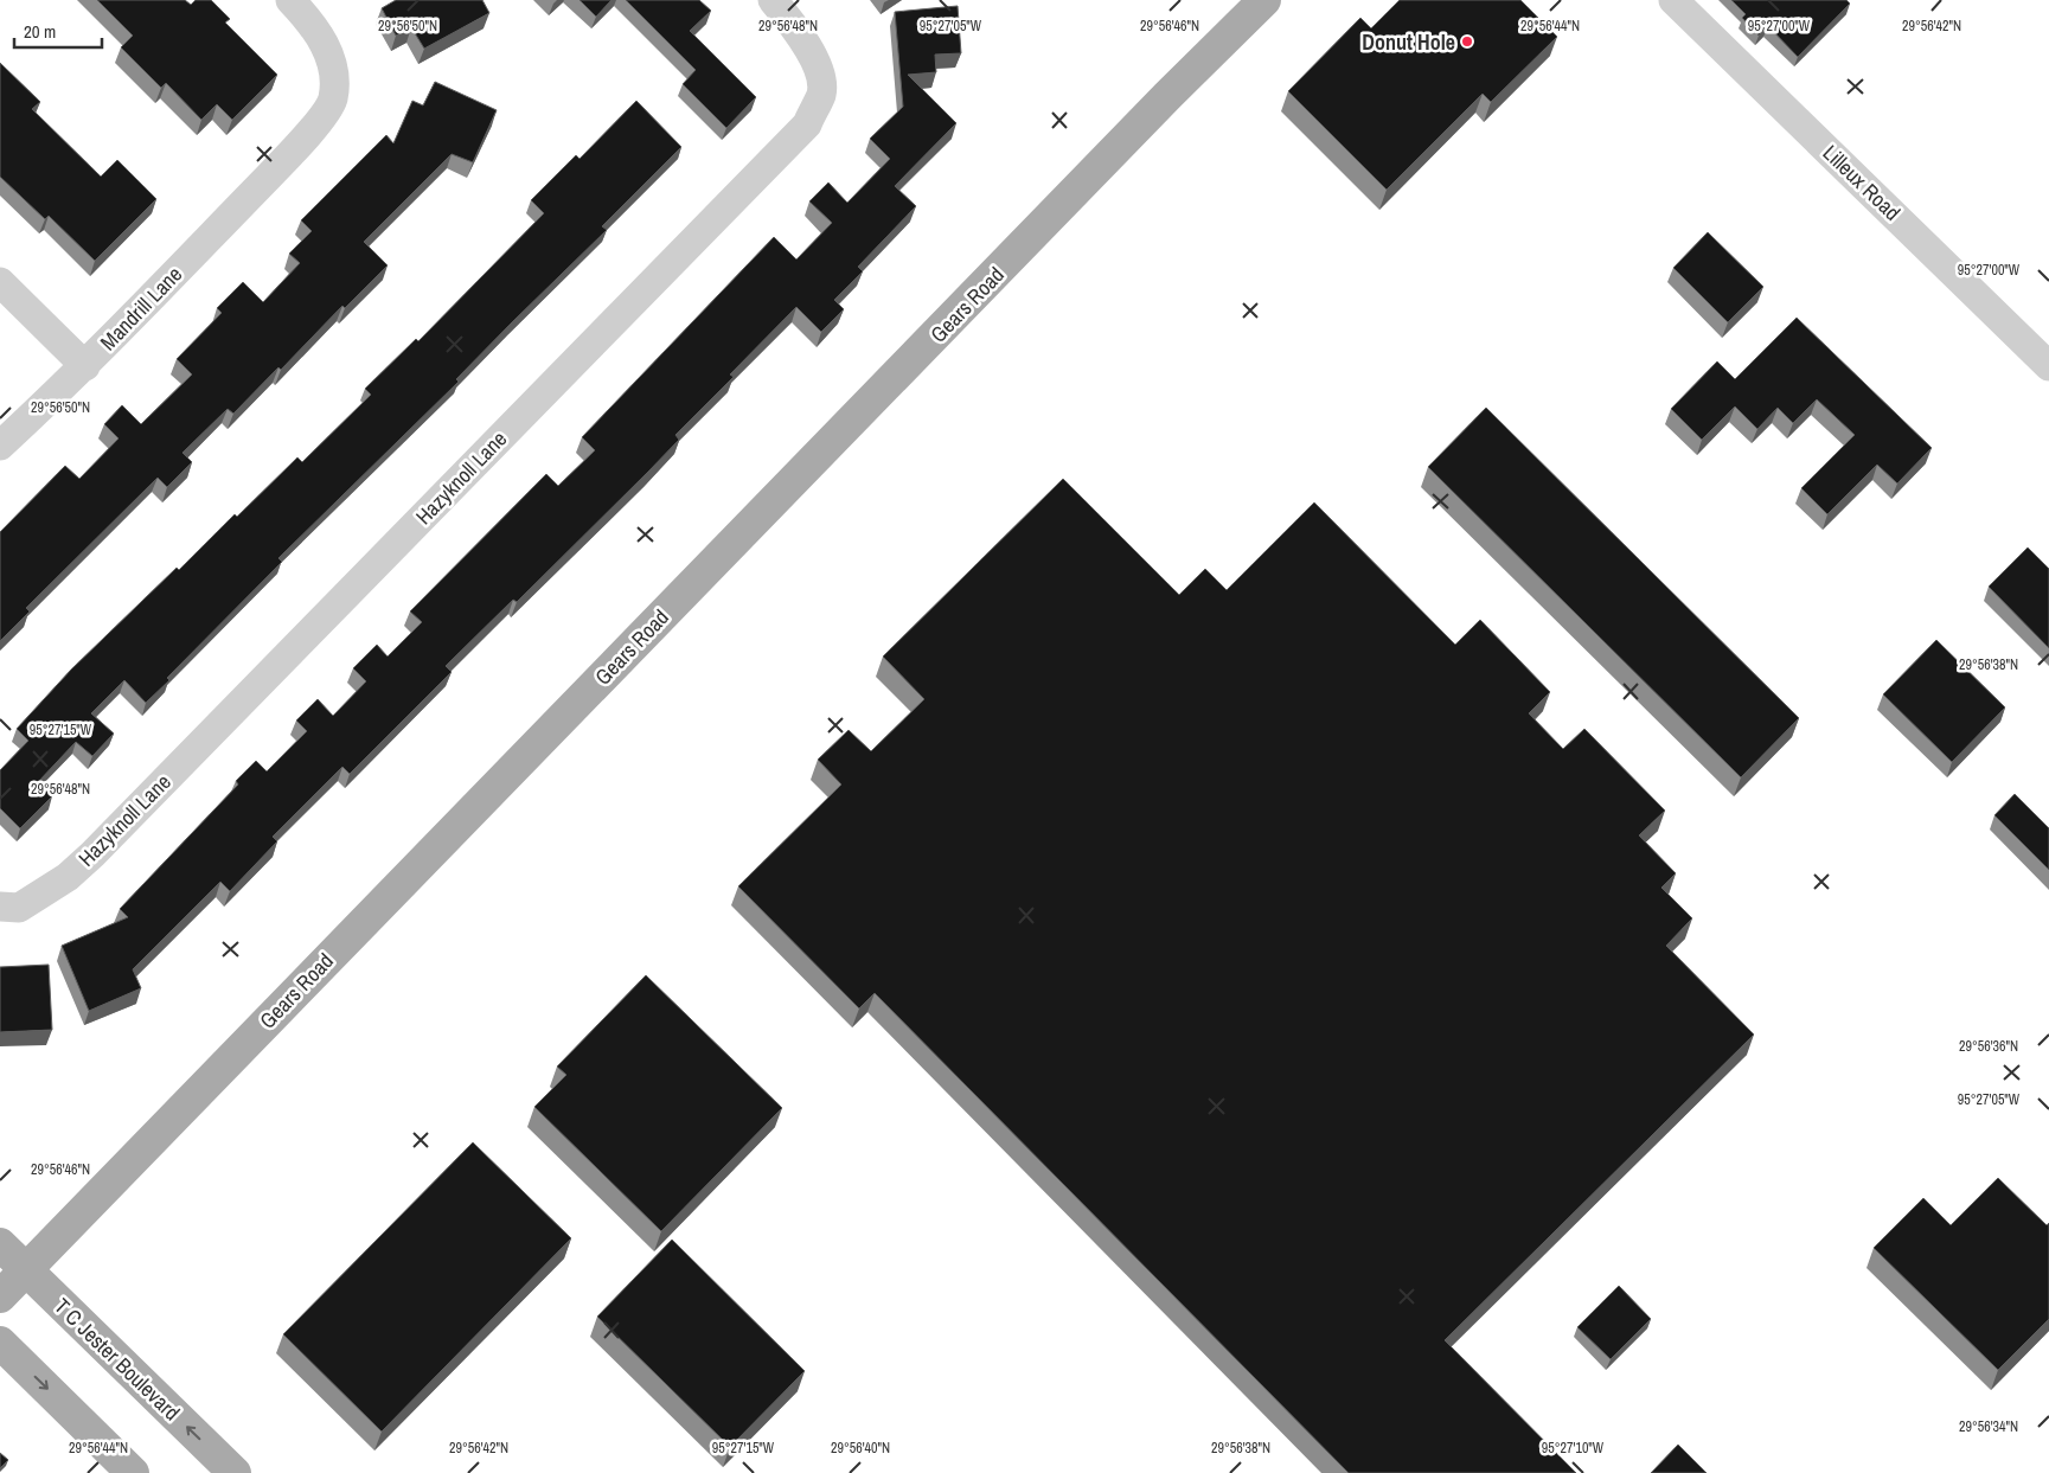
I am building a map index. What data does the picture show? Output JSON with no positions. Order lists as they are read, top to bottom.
{
  "streets": {
    "main road": ["Gears Road", "T C Jester Boulevard"],
    "street": ["Lilleux Road", "Mandrill Lane", "Hazyknoll Lane"]
  },
  "crossings": [
    ["Gears Road", "T C Jester Boulevard"]
  ],
  "places": ["Donut Hole"],
  "scale_bar": "20 m",
  "coordinates": [
    "95°27'00\"W",
    "29°56'50\"N",
    "29°56'48\"N",
    "95°27'05\"W",
    "29°56'46\"N",
    "29°56'44\"N",
    "29°56'42\"N",
    "29°56'38\"N",
    "95°27'15\"W",
    "29°56'36\"N",
    "29°56'34\"N",
    "29°56'40\"N",
    "95°27'10\"W"
  ]
}
